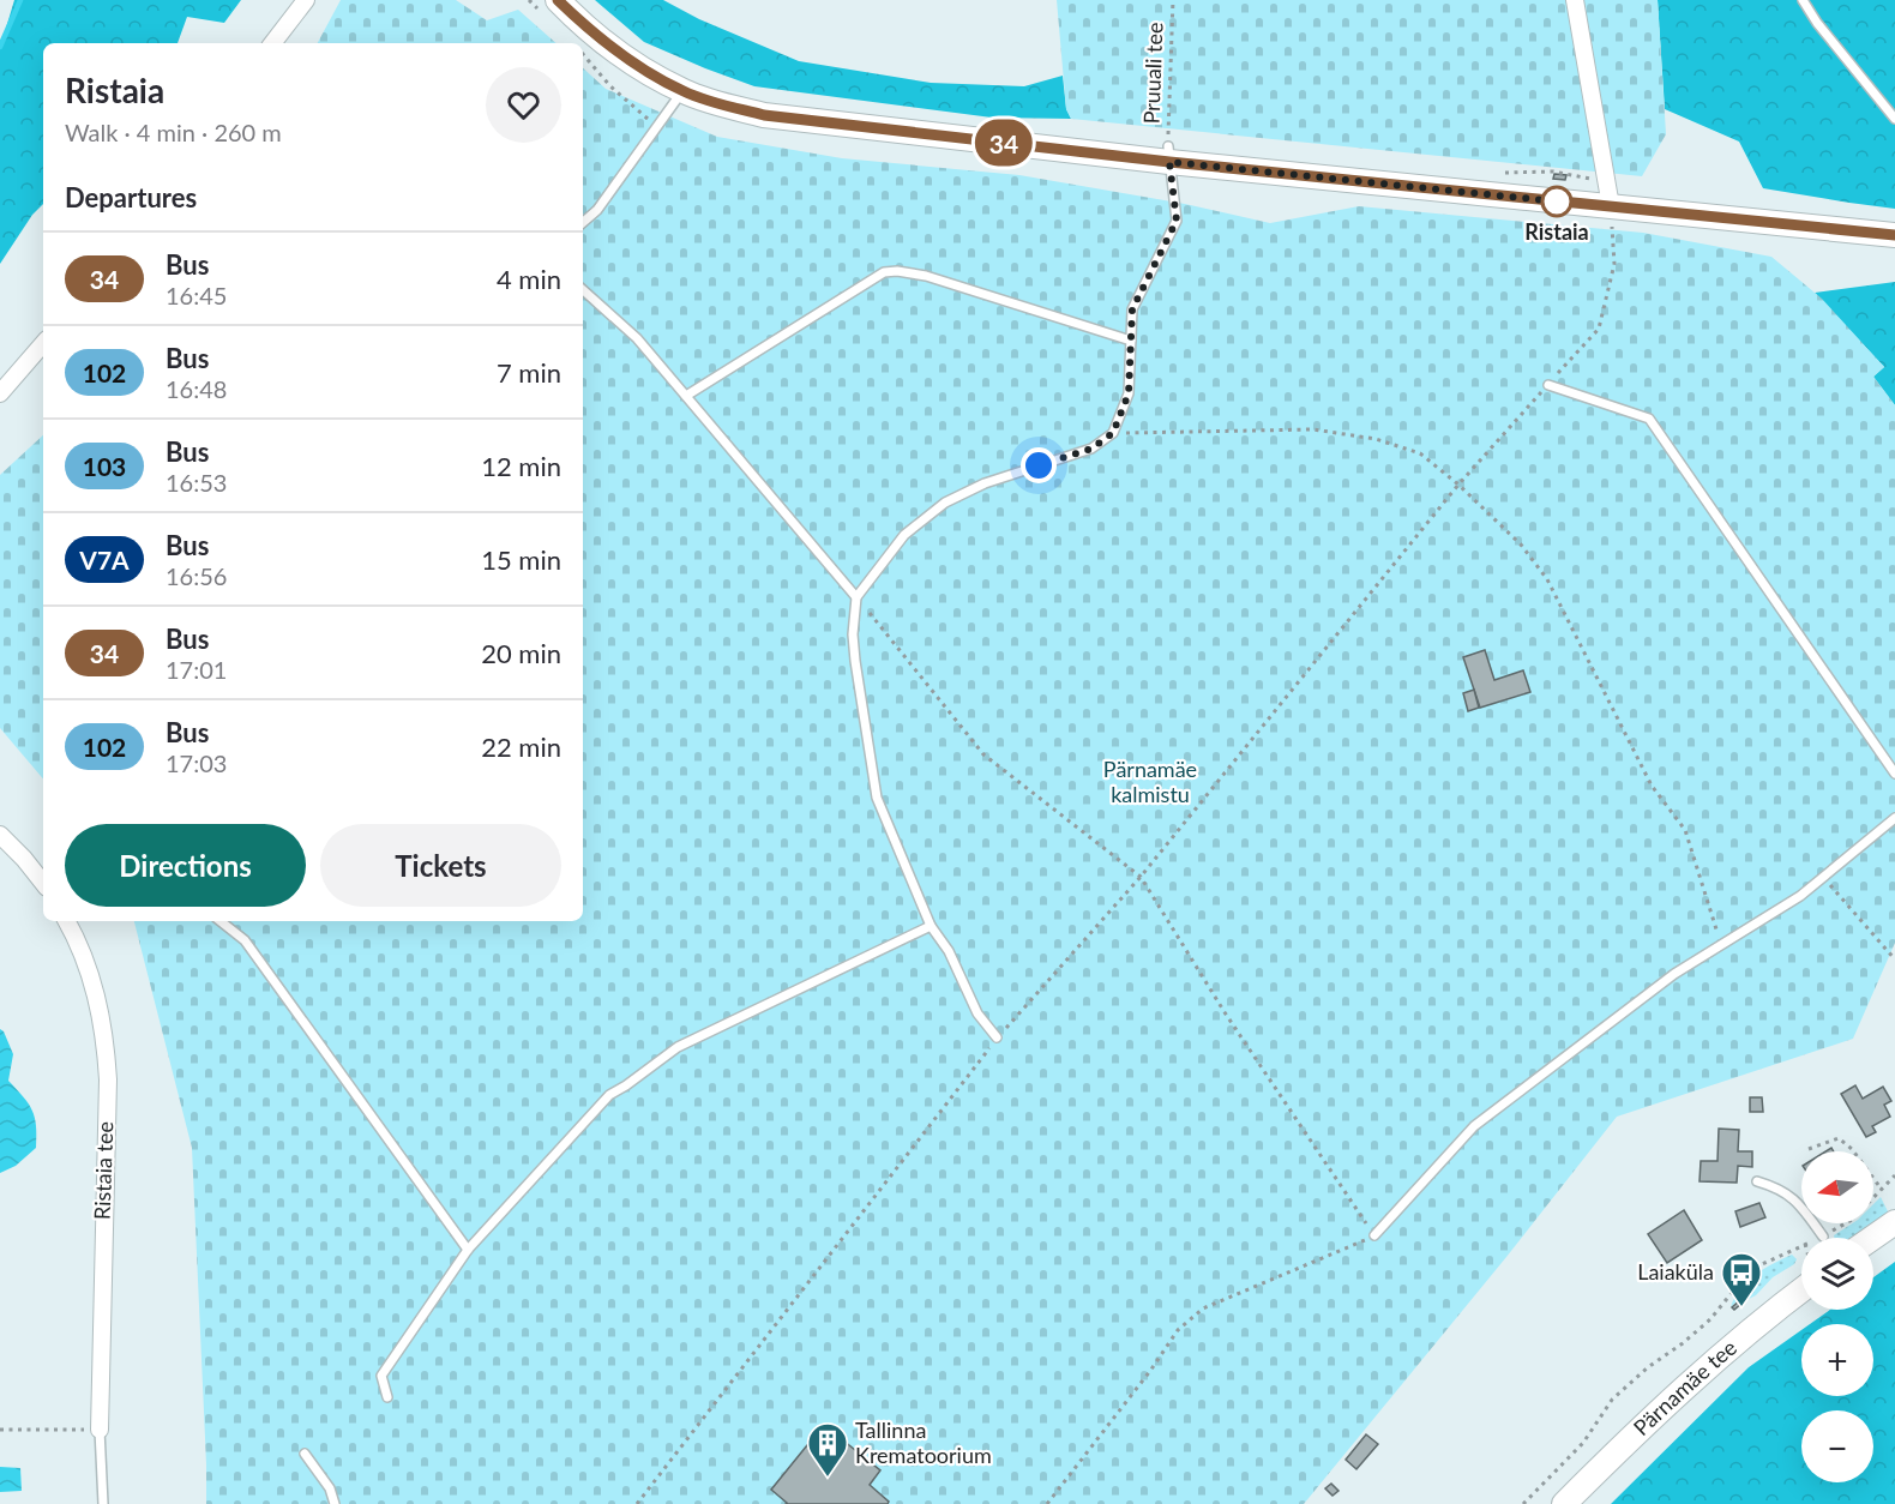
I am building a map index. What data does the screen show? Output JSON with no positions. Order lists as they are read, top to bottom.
{
  "streets": {
    "main road": ["Pärnamäe tee"],
    "street": ["Ristaia tee"],
    "path": ["Pruuali tee"]
  },
  "parks": ["Pärnamäe kalmistu"],
  "places": {
    "other": ["Ristaia"],
    "bus stop": ["Laiaküla"],
    "building": ["Tallinna Krematoorium"]
  },
  "lines": ["bus line 34"],
  "north": "left",
  "page": {
    "on_map": "34",
    "heading": [
      ["Ristaia", "Walk · 4 min · 260 m"],
      "Departures"
    ],
    "list": [
      {
        "mark": "34",
        "name": "Bus",
        "note": "16:45",
        "value": "4 min"
      },
      {
        "mark": "102",
        "name": "Bus",
        "note": "16:48",
        "value": "7 min"
      },
      {
        "mark": "103",
        "name": "Bus",
        "note": "16:53",
        "value": "12 min"
      },
      {
        "mark": "V7A",
        "name": "Bus",
        "note": "16:56",
        "value": "15 min"
      },
      {
        "mark": "34",
        "name": "Bus",
        "note": "17:01",
        "value": "20 min"
      },
      {
        "mark": "102",
        "name": "Bus",
        "note": "17:03",
        "value": "22 min"
      }
    ],
    "buttons": ["Directions", "Tickets"],
    "map_buttons": ["+", "−"]
  }
}
